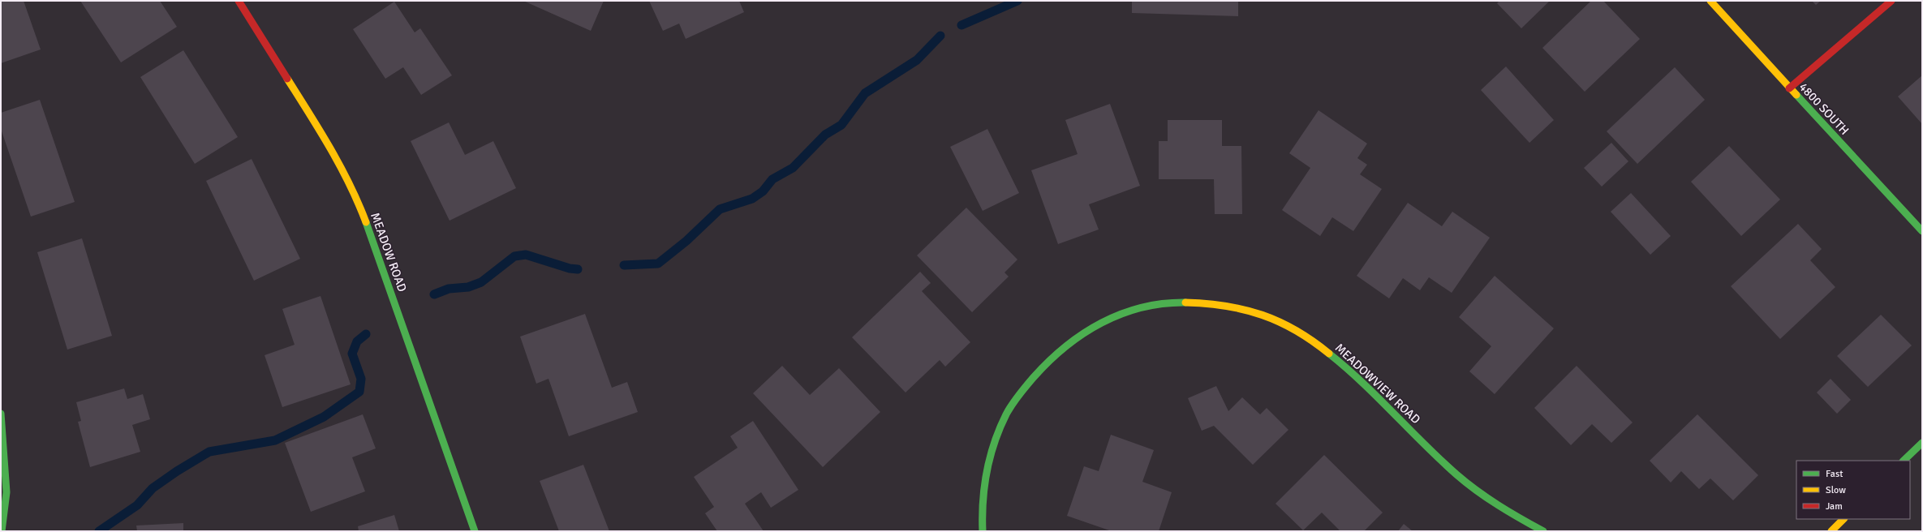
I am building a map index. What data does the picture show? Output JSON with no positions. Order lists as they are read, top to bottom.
{
  "streets": {
    "street": ["4800 SOUTH", "MEADOW ROAD", "MEADOWVIEW ROAD"]
  },
  "legend": ["Fast", "Slow", "Jam"]
}
